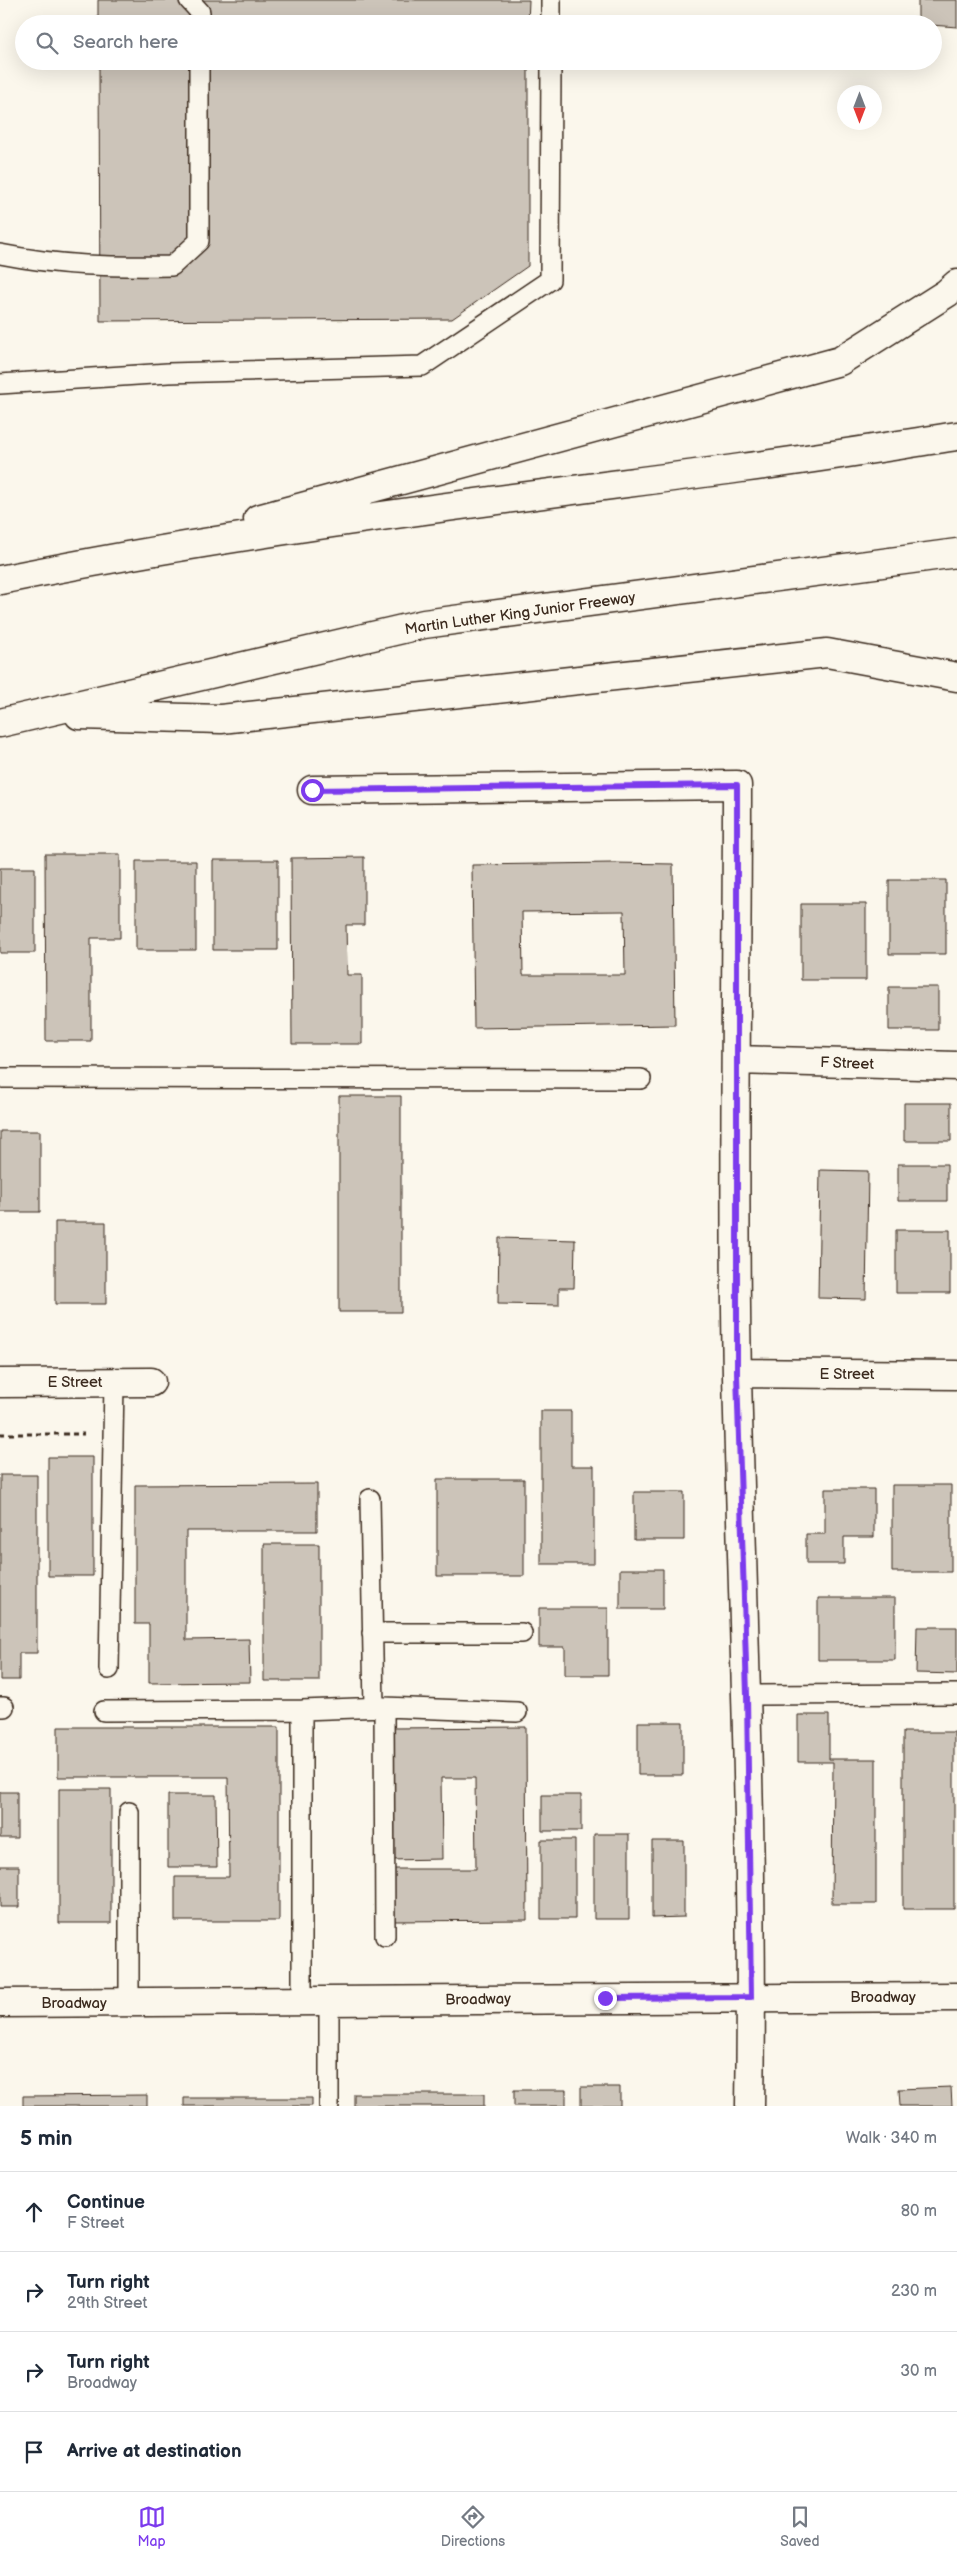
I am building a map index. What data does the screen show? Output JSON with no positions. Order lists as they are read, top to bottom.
{
  "streets": {
    "main road": [
      "Martin Luther King Junior Freeway",
      "F Street",
      "E Street",
      "Broadway"
    ]
  },
  "north": "bottom",
  "page": {
    "search": "Search here",
    "heading": ["5 min", "Walk · 340 m"],
    "list": [
      ["Continue", "F Street", "80 m"],
      ["Turn right", "29th Street", "230 m"],
      ["Turn right", "Broadway", "30 m"],
      "Arrive at destination"
    ],
    "nav": ["Map", "Directions", "Saved"]
  }
}
